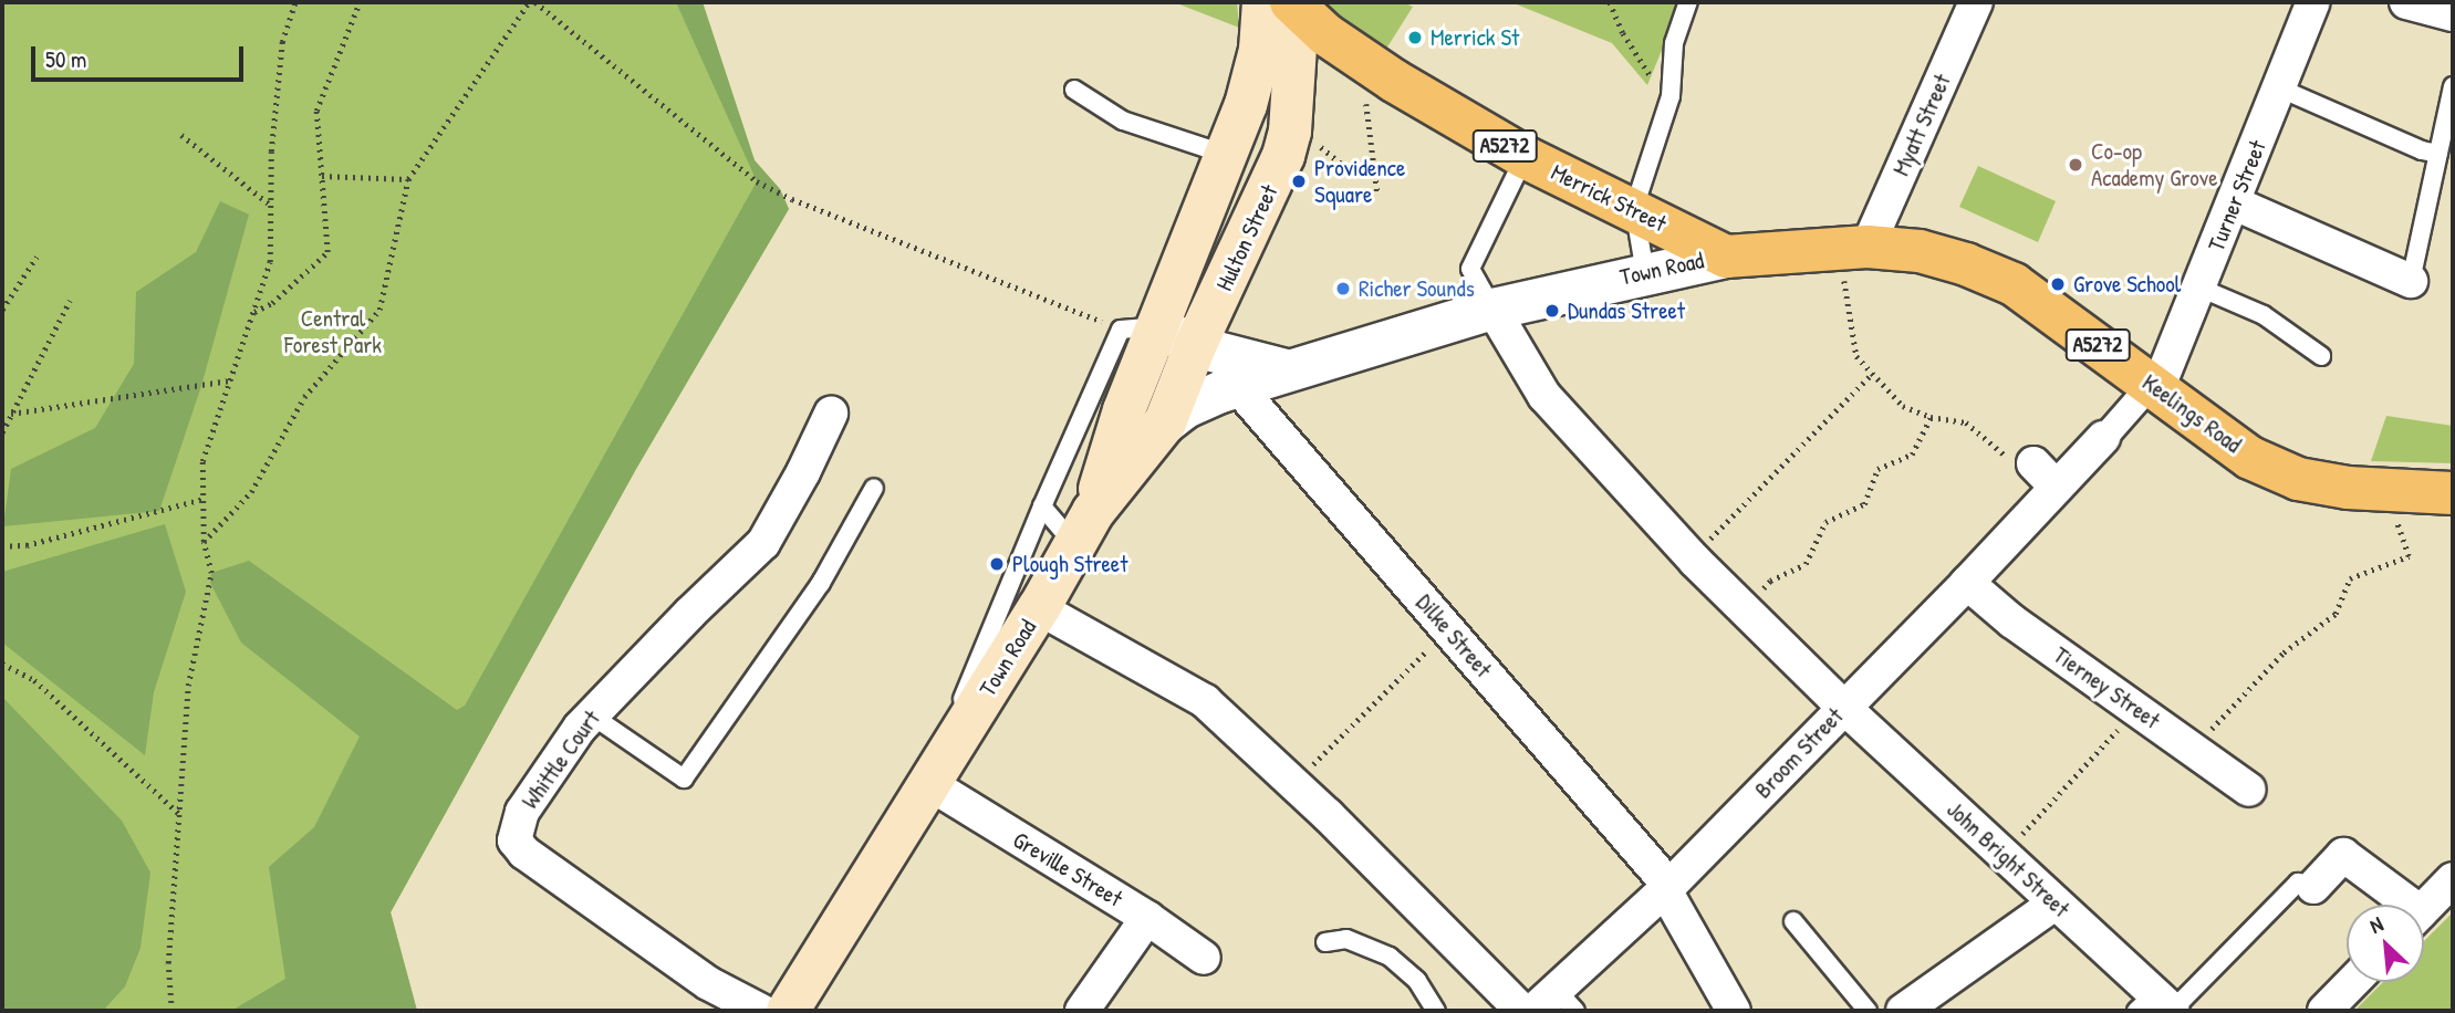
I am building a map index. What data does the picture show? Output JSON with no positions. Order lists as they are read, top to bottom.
{
  "streets": {
    "main road": [
      "A5272",
      "Merrick Street",
      "Hulton Street",
      "Town Road",
      "Keelings Road"
    ],
    "street": [
      "Myatt Street",
      "Turner Street",
      "Dilke Street",
      "Tierney Street",
      "Broom Street",
      "Whittle Court",
      "John Bright Street",
      "Greville Street"
    ]
  },
  "crossings": [
    ["Myatt Street", "Keelings Road"],
    ["Turner Street", "Keelings Road"],
    ["Turner Street", "Broom Street"],
    ["Merrick Street", "Hulton Street"],
    ["Merrick Street", "Town Road"],
    ["Merrick Street", "Keelings Road"],
    ["Hulton Street", "Town Road"],
    ["Hulton Street", "Greville Street"],
    ["Town Road", "Keelings Road"],
    ["Town Road", "Dilke Street"],
    ["Town Road", "Greville Street"],
    ["Keelings Road", "Broom Street"],
    ["Dilke Street", "Broom Street"],
    ["Tierney Street", "Broom Street"],
    ["Broom Street", "John Bright Street"]
  ],
  "parks": ["Central Forest Park"],
  "places": [
    "Merrick St",
    "Co-op Academy Grove",
    "Providence Square",
    "Grove School",
    "Richer Sounds",
    "Dundas Street",
    "Plough Street"
  ],
  "scale_bar": "50 m",
  "north": "top left"
}
